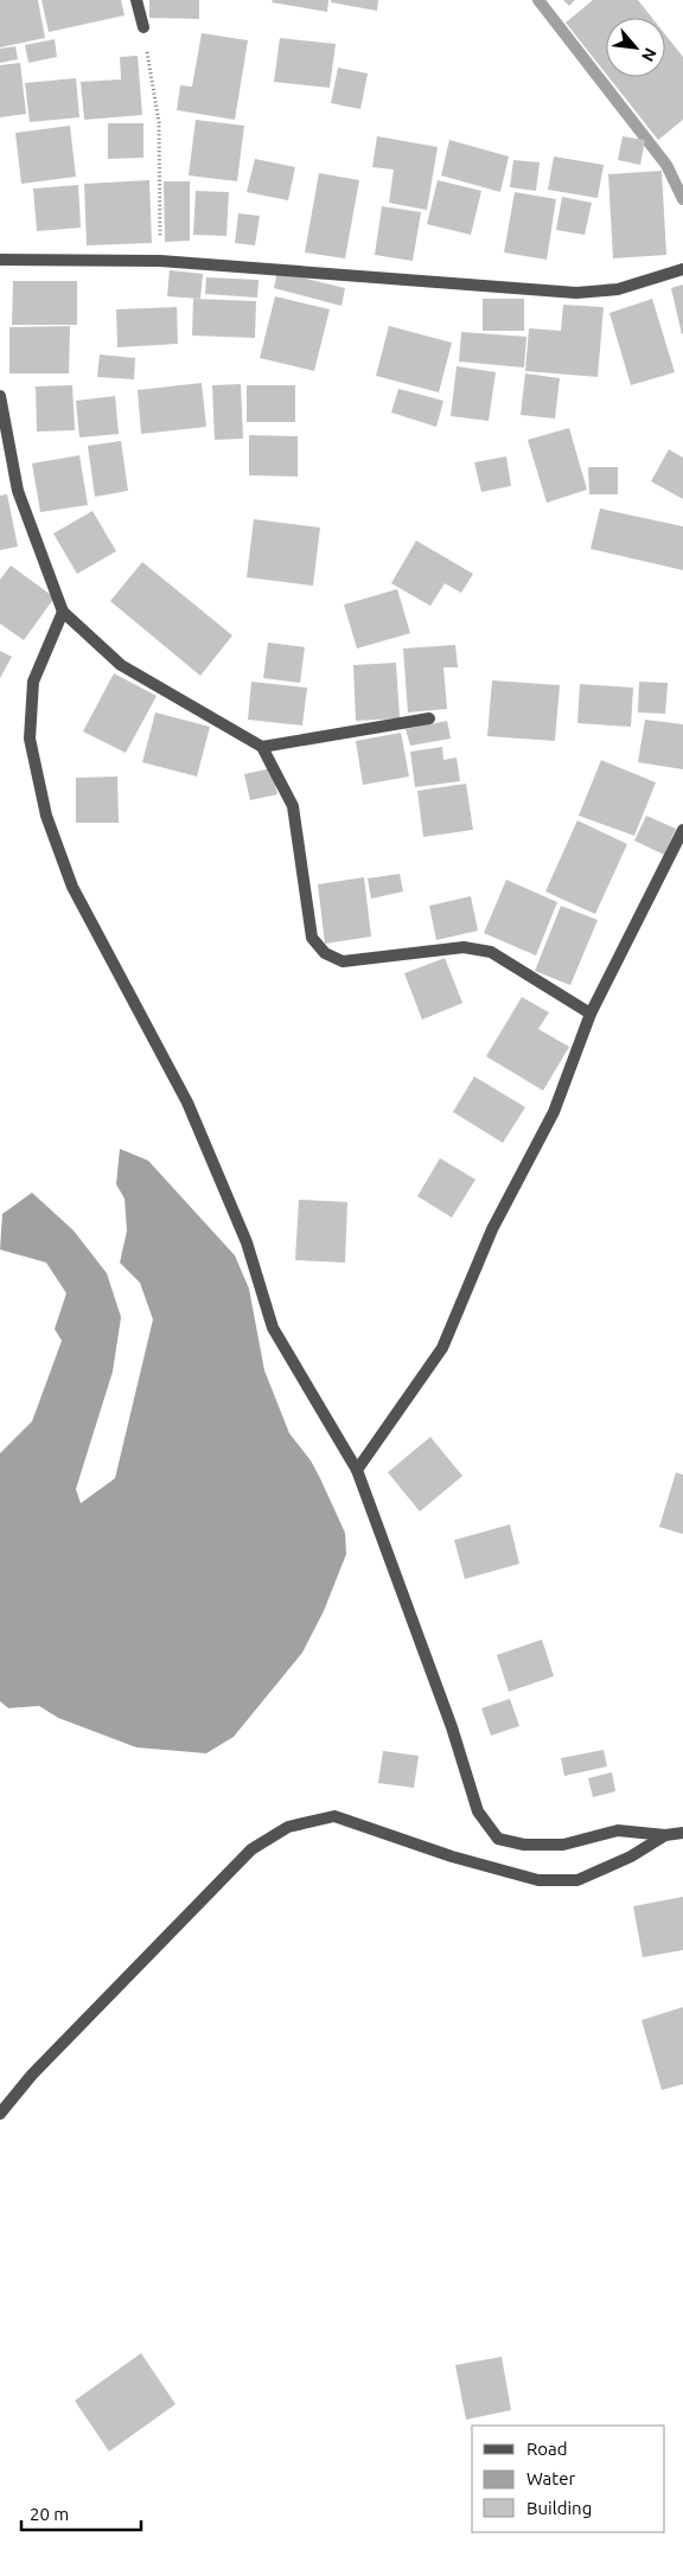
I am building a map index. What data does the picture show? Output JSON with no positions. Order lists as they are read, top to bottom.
{
  "legend": ["Road", "Water", "Building"],
  "scale_bar": "20 m",
  "north": "bottom right"
}
